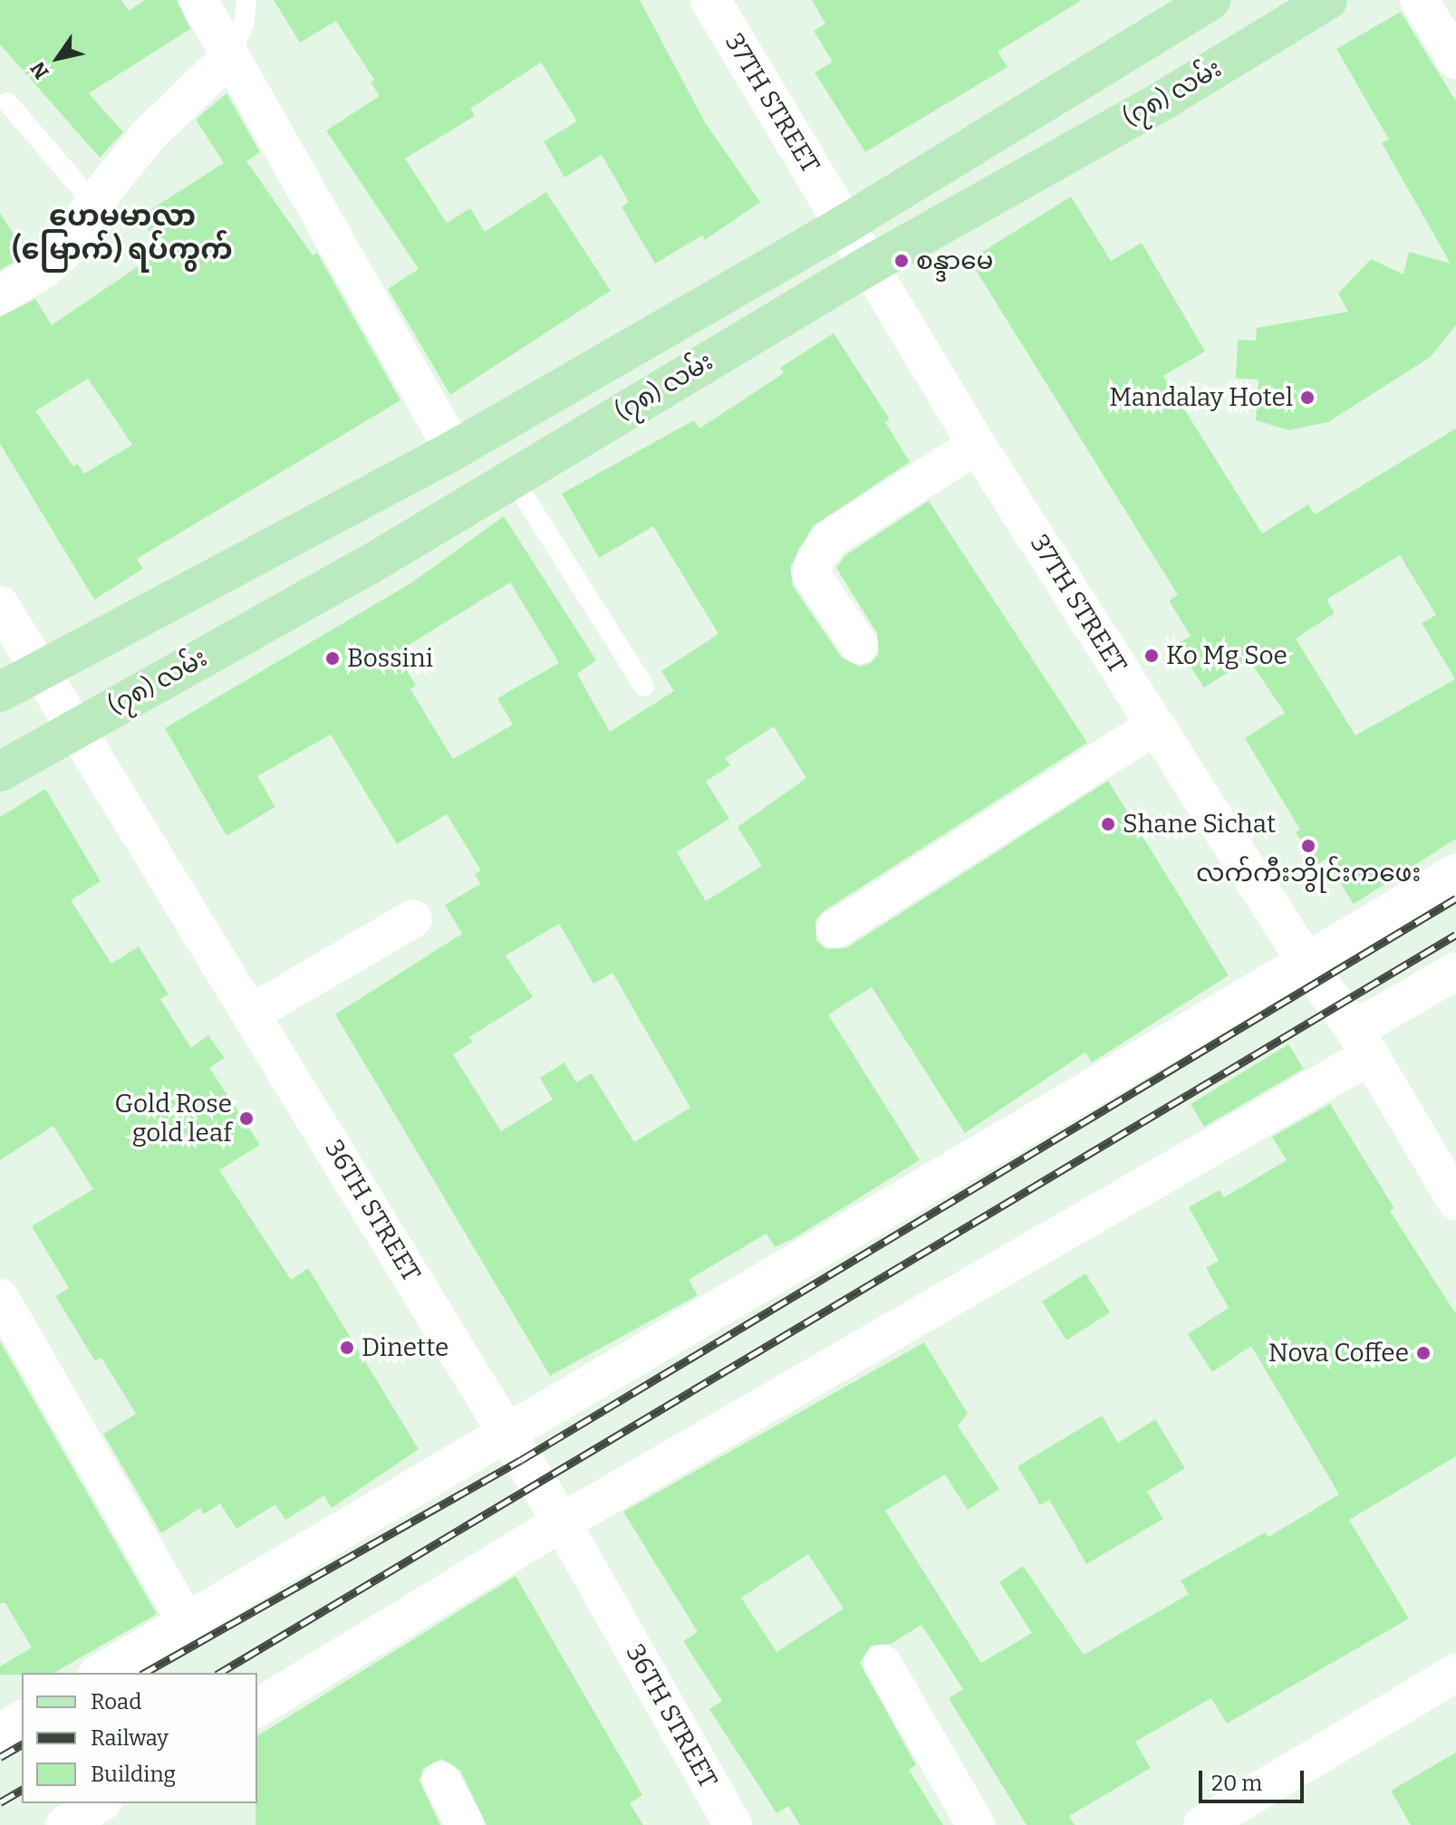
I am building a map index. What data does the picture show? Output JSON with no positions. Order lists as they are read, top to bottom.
{
  "streets": {
    "main road": ["(၇၈) လမ်း"],
    "street": ["37TH STREET", "36TH STREET"]
  },
  "crossings": [
    ["(၇၈) လမ်း", "37TH STREET"],
    ["(၇၈) လမ်း", "36TH STREET"]
  ],
  "districts": ["ဟေမမာလာ (မြောက်) ရပ်ကွက်"],
  "places": [
    "စန္ဒာမေ",
    "Mandalay Hotel",
    "Ko Mg Soe",
    "Bossini",
    "Shane Sichat",
    "လက်ကီးဘွိုင်းကဖေး",
    "Gold Rose gold leaf",
    "Dinette",
    "Nova Coffee"
  ],
  "legend": ["Road", "Railway", "Building"],
  "scale_bar": "20 m",
  "north": "bottom left"
}
